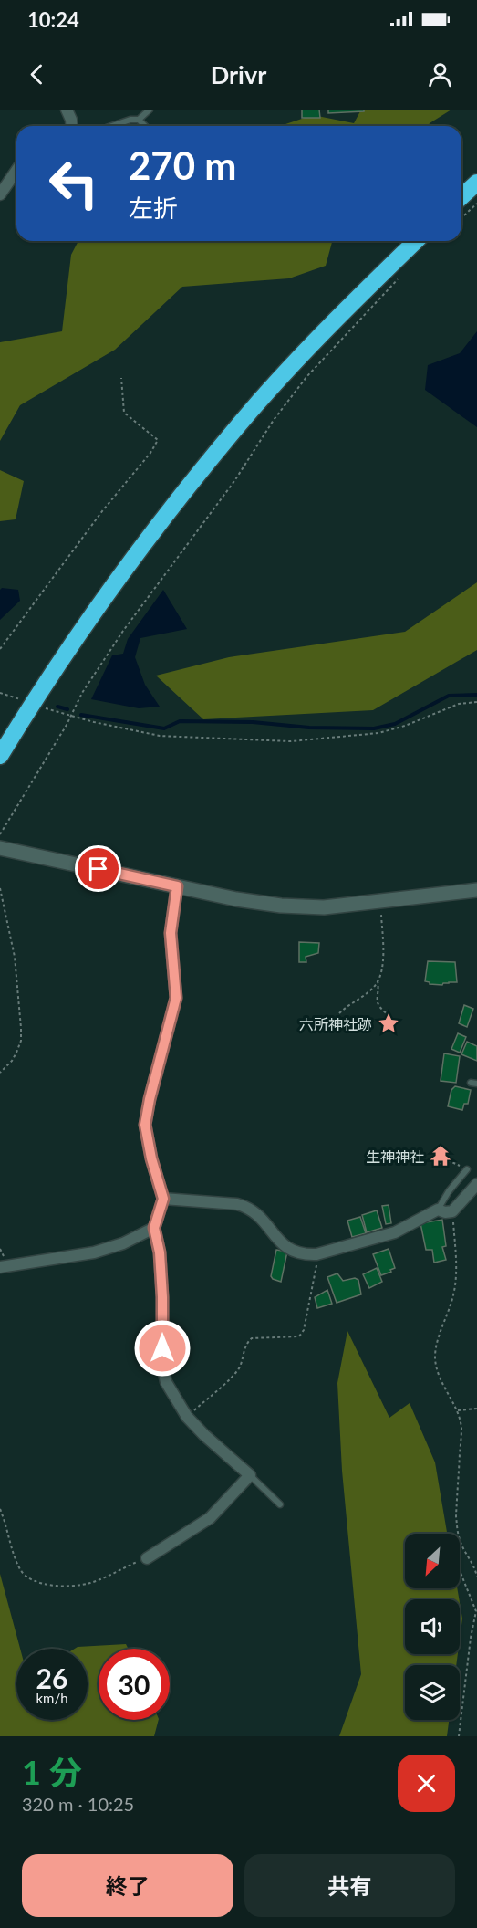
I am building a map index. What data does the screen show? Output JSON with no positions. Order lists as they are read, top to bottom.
{
  "places": {
    "place": ["六所神社跡"],
    "temple": ["生神神社"]
  },
  "north": "bottom left",
  "page": {
    "status": "10:24",
    "header": "Drivr",
    "turn": ["270 m", "左折"],
    "speed": "26 km/h",
    "limit": "30",
    "heading": ["1 分", "320 m · 10:25"],
    "buttons": ["終了", "共有"]
  }
}
